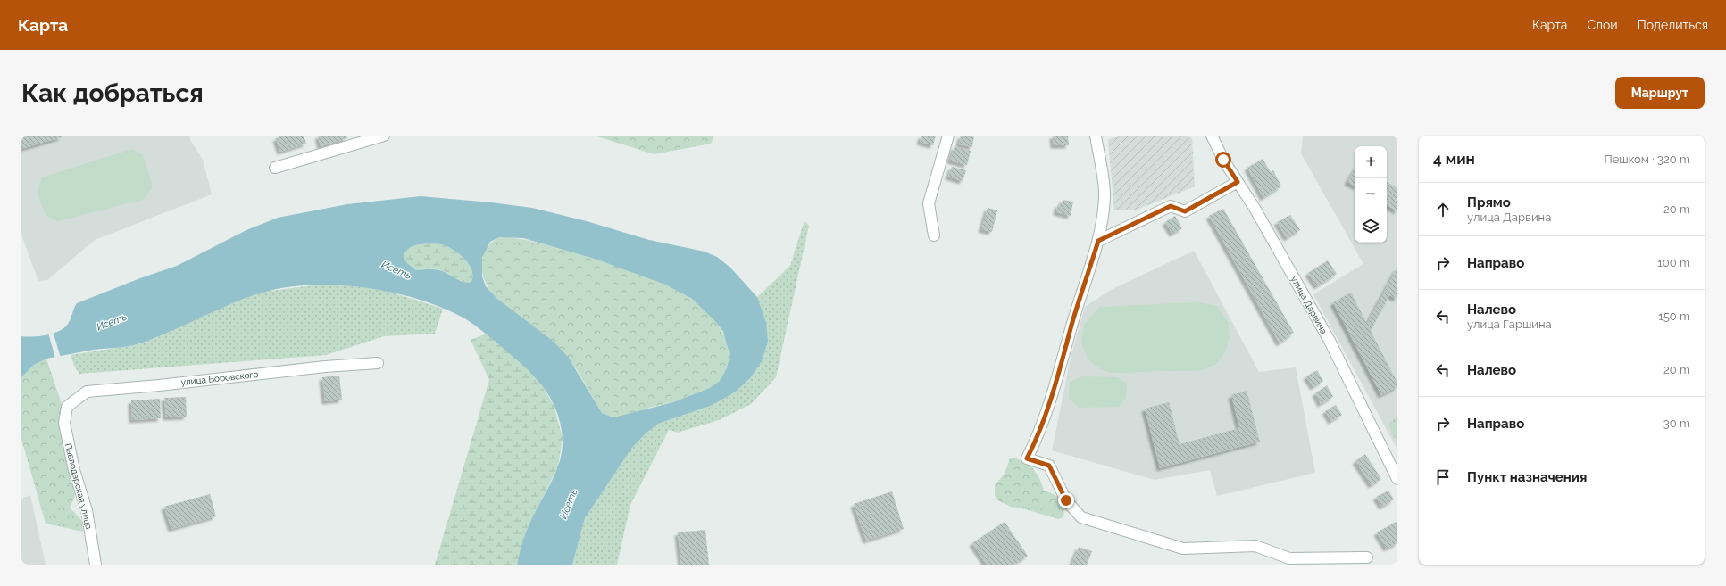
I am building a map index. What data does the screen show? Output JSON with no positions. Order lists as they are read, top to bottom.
{
  "streets": {
    "street": ["улица Дарвина", "улица Воровского", "Павлодарская улица"]
  },
  "crossings": [
    ["улица Воровского", "Павлодарская улица"]
  ],
  "water": ["Исеть"],
  "page": {
    "header": "Карта",
    "nav": ["Карта", "Слои", "Поделиться"],
    "buttons": "Маршрут",
    "title": "Как добраться",
    "heading": ["4 мин", "Пешком · 320 m"],
    "map_buttons": ["+", "−"],
    "list": [
      ["Прямо", "улица Дарвина", "20 m"],
      ["Направо", "100 m"],
      ["Налево", "улица Гаршина", "150 m"],
      ["Налево", "20 m"],
      ["Направо", "30 m"],
      "Пункт назначения"
    ]
  }
}
